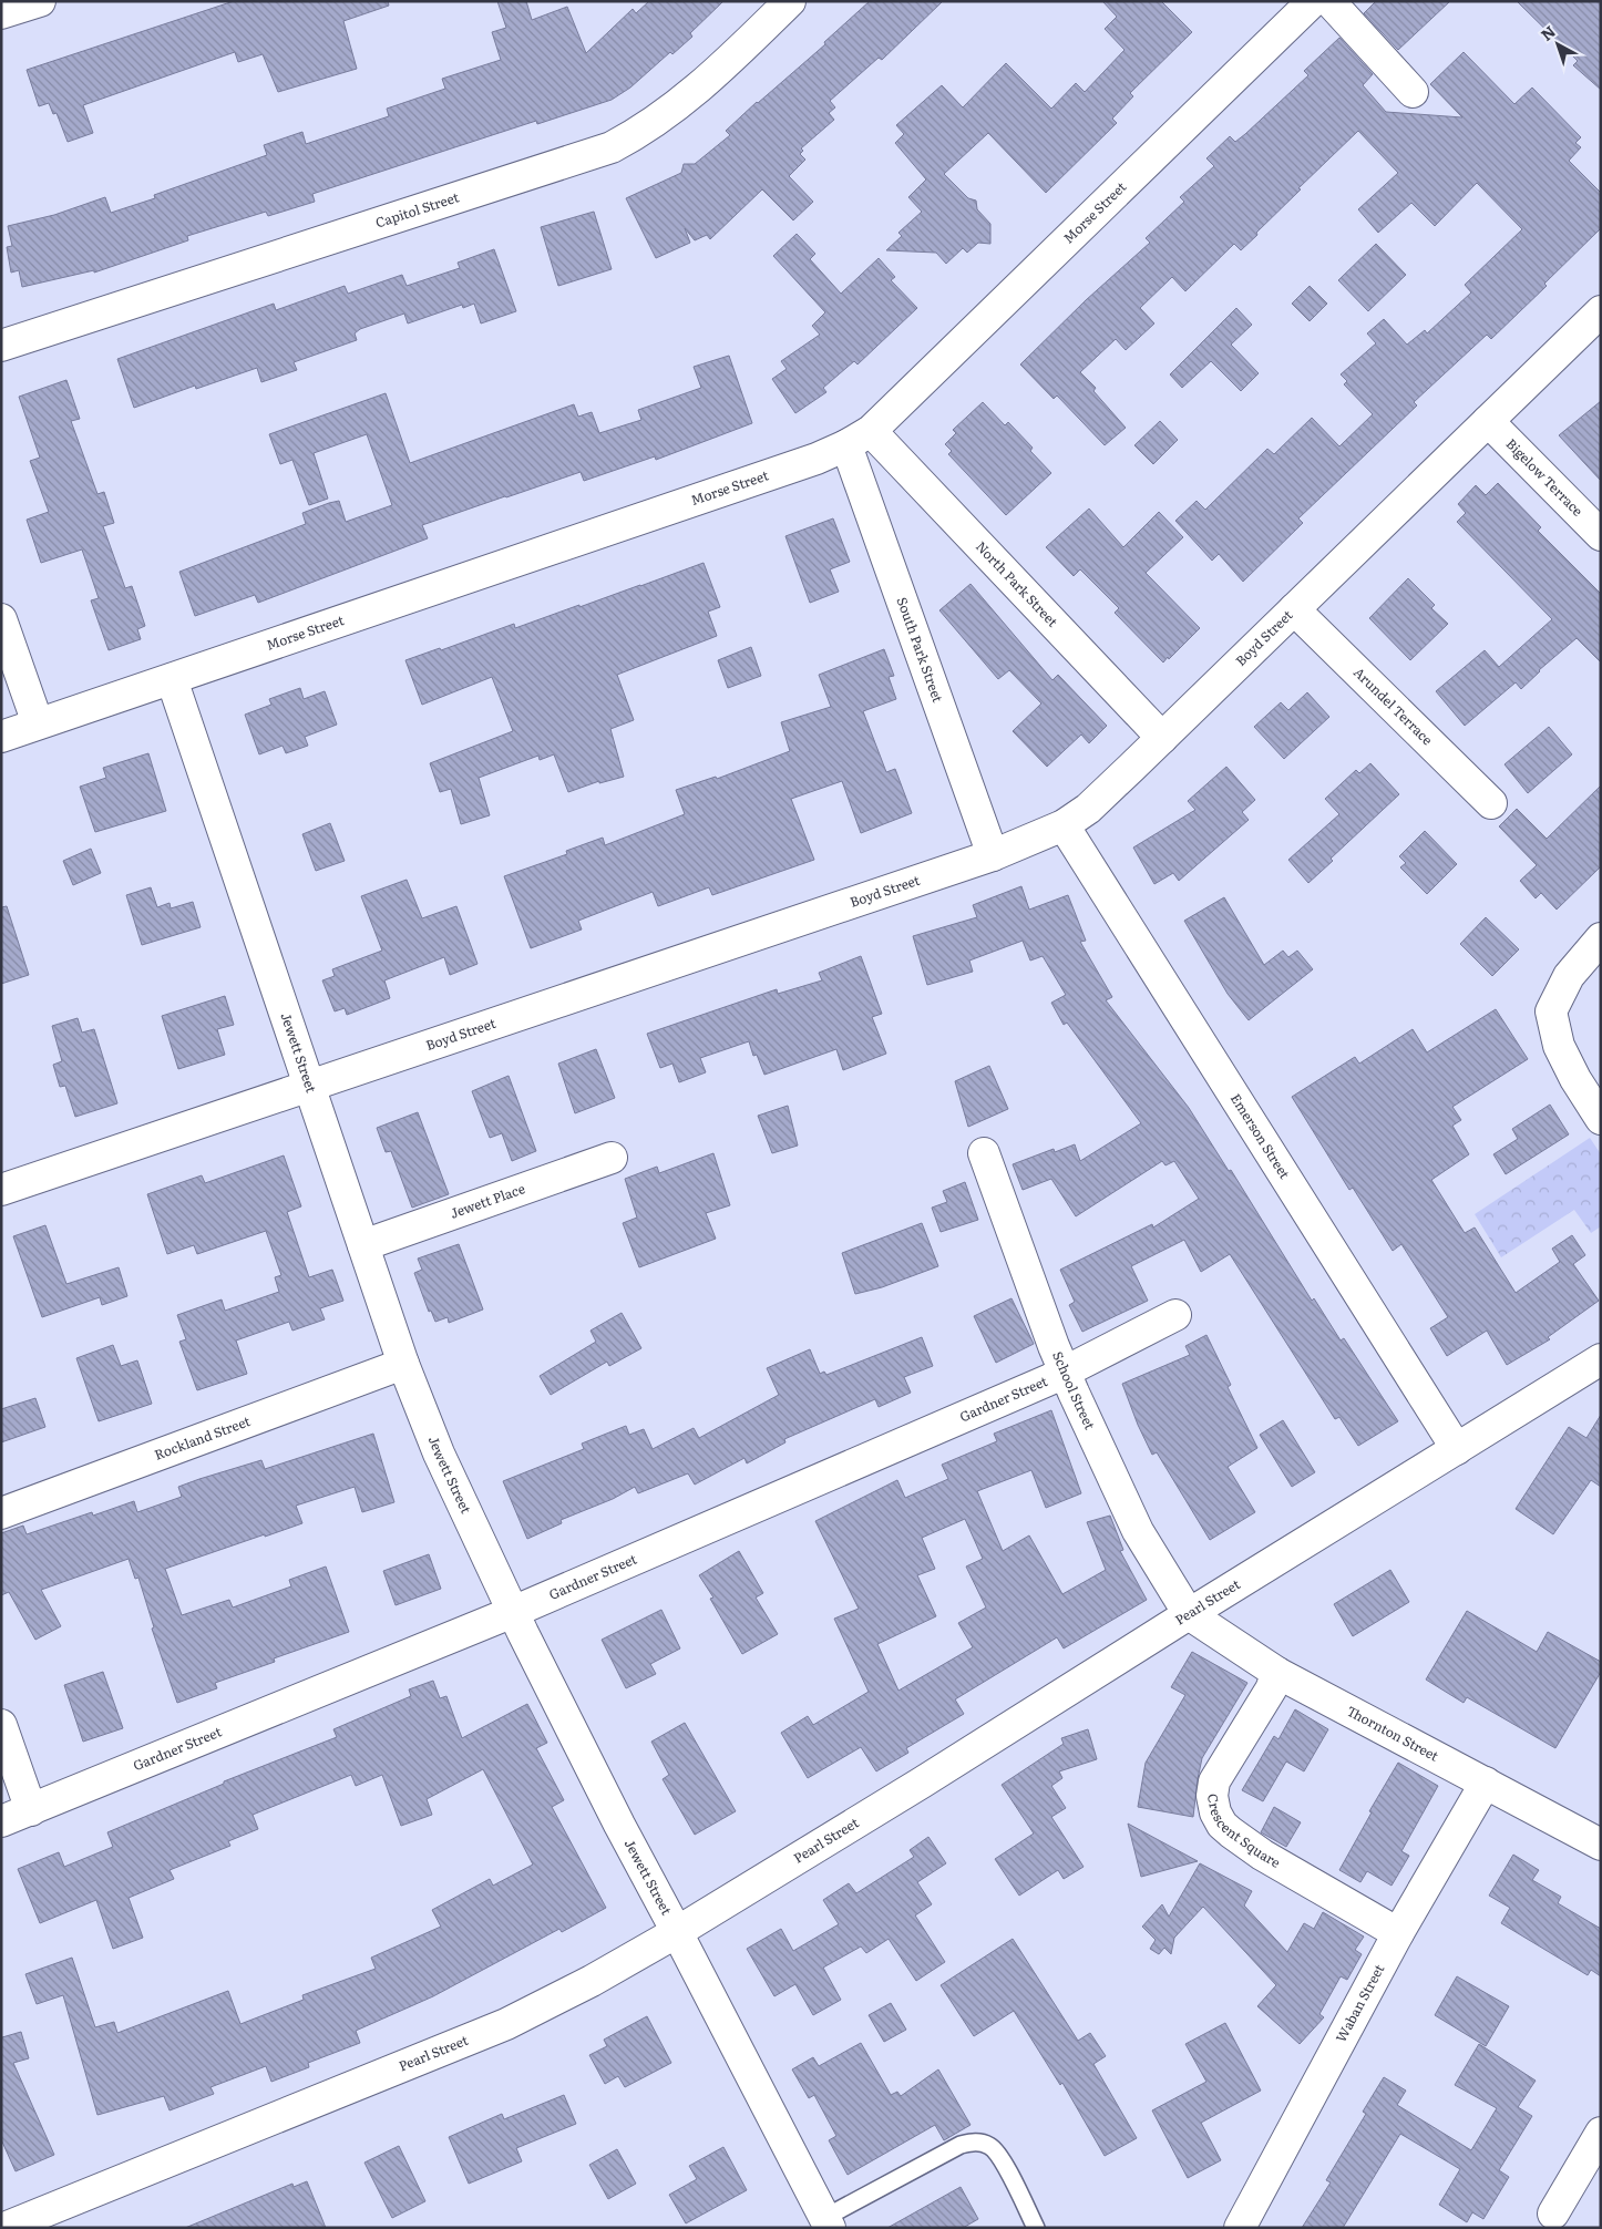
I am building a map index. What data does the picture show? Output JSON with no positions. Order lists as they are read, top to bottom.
{
  "streets": {
    "street": [
      "Capitol Street",
      "Morse Street",
      "Bigelow Terrace",
      "North Park Street",
      "Boyd Street",
      "South Park Street",
      "Arundel Terrace",
      "Jewett Street",
      "Emerson Street",
      "Jewett Place",
      "School Street",
      "Gardner Street",
      "Rockland Street",
      "Pearl Street",
      "Thornton Street",
      "Crescent Square",
      "Waban Street"
    ]
  },
  "crossings": [
    ["Morse Street", "North Park Street"],
    ["Morse Street", "South Park Street"],
    ["Morse Street", "Jewett Street"],
    ["Bigelow Terrace", "Boyd Street"],
    ["North Park Street", "Boyd Street"],
    ["North Park Street", "South Park Street"],
    ["Boyd Street", "South Park Street"],
    ["Boyd Street", "Arundel Terrace"],
    ["Boyd Street", "Jewett Street"],
    ["Boyd Street", "Emerson Street"],
    ["Jewett Street", "Jewett Place"],
    ["Jewett Street", "Gardner Street"],
    ["Jewett Street", "Rockland Street"],
    ["Jewett Street", "Pearl Street"],
    ["Emerson Street", "Pearl Street"],
    ["School Street", "Gardner Street"],
    ["School Street", "Pearl Street"],
    ["School Street", "Thornton Street"],
    ["Pearl Street", "Thornton Street"],
    ["Thornton Street", "Crescent Square"],
    ["Thornton Street", "Waban Street"],
    ["Crescent Square", "Waban Street"]
  ],
  "north": "top left"
}
